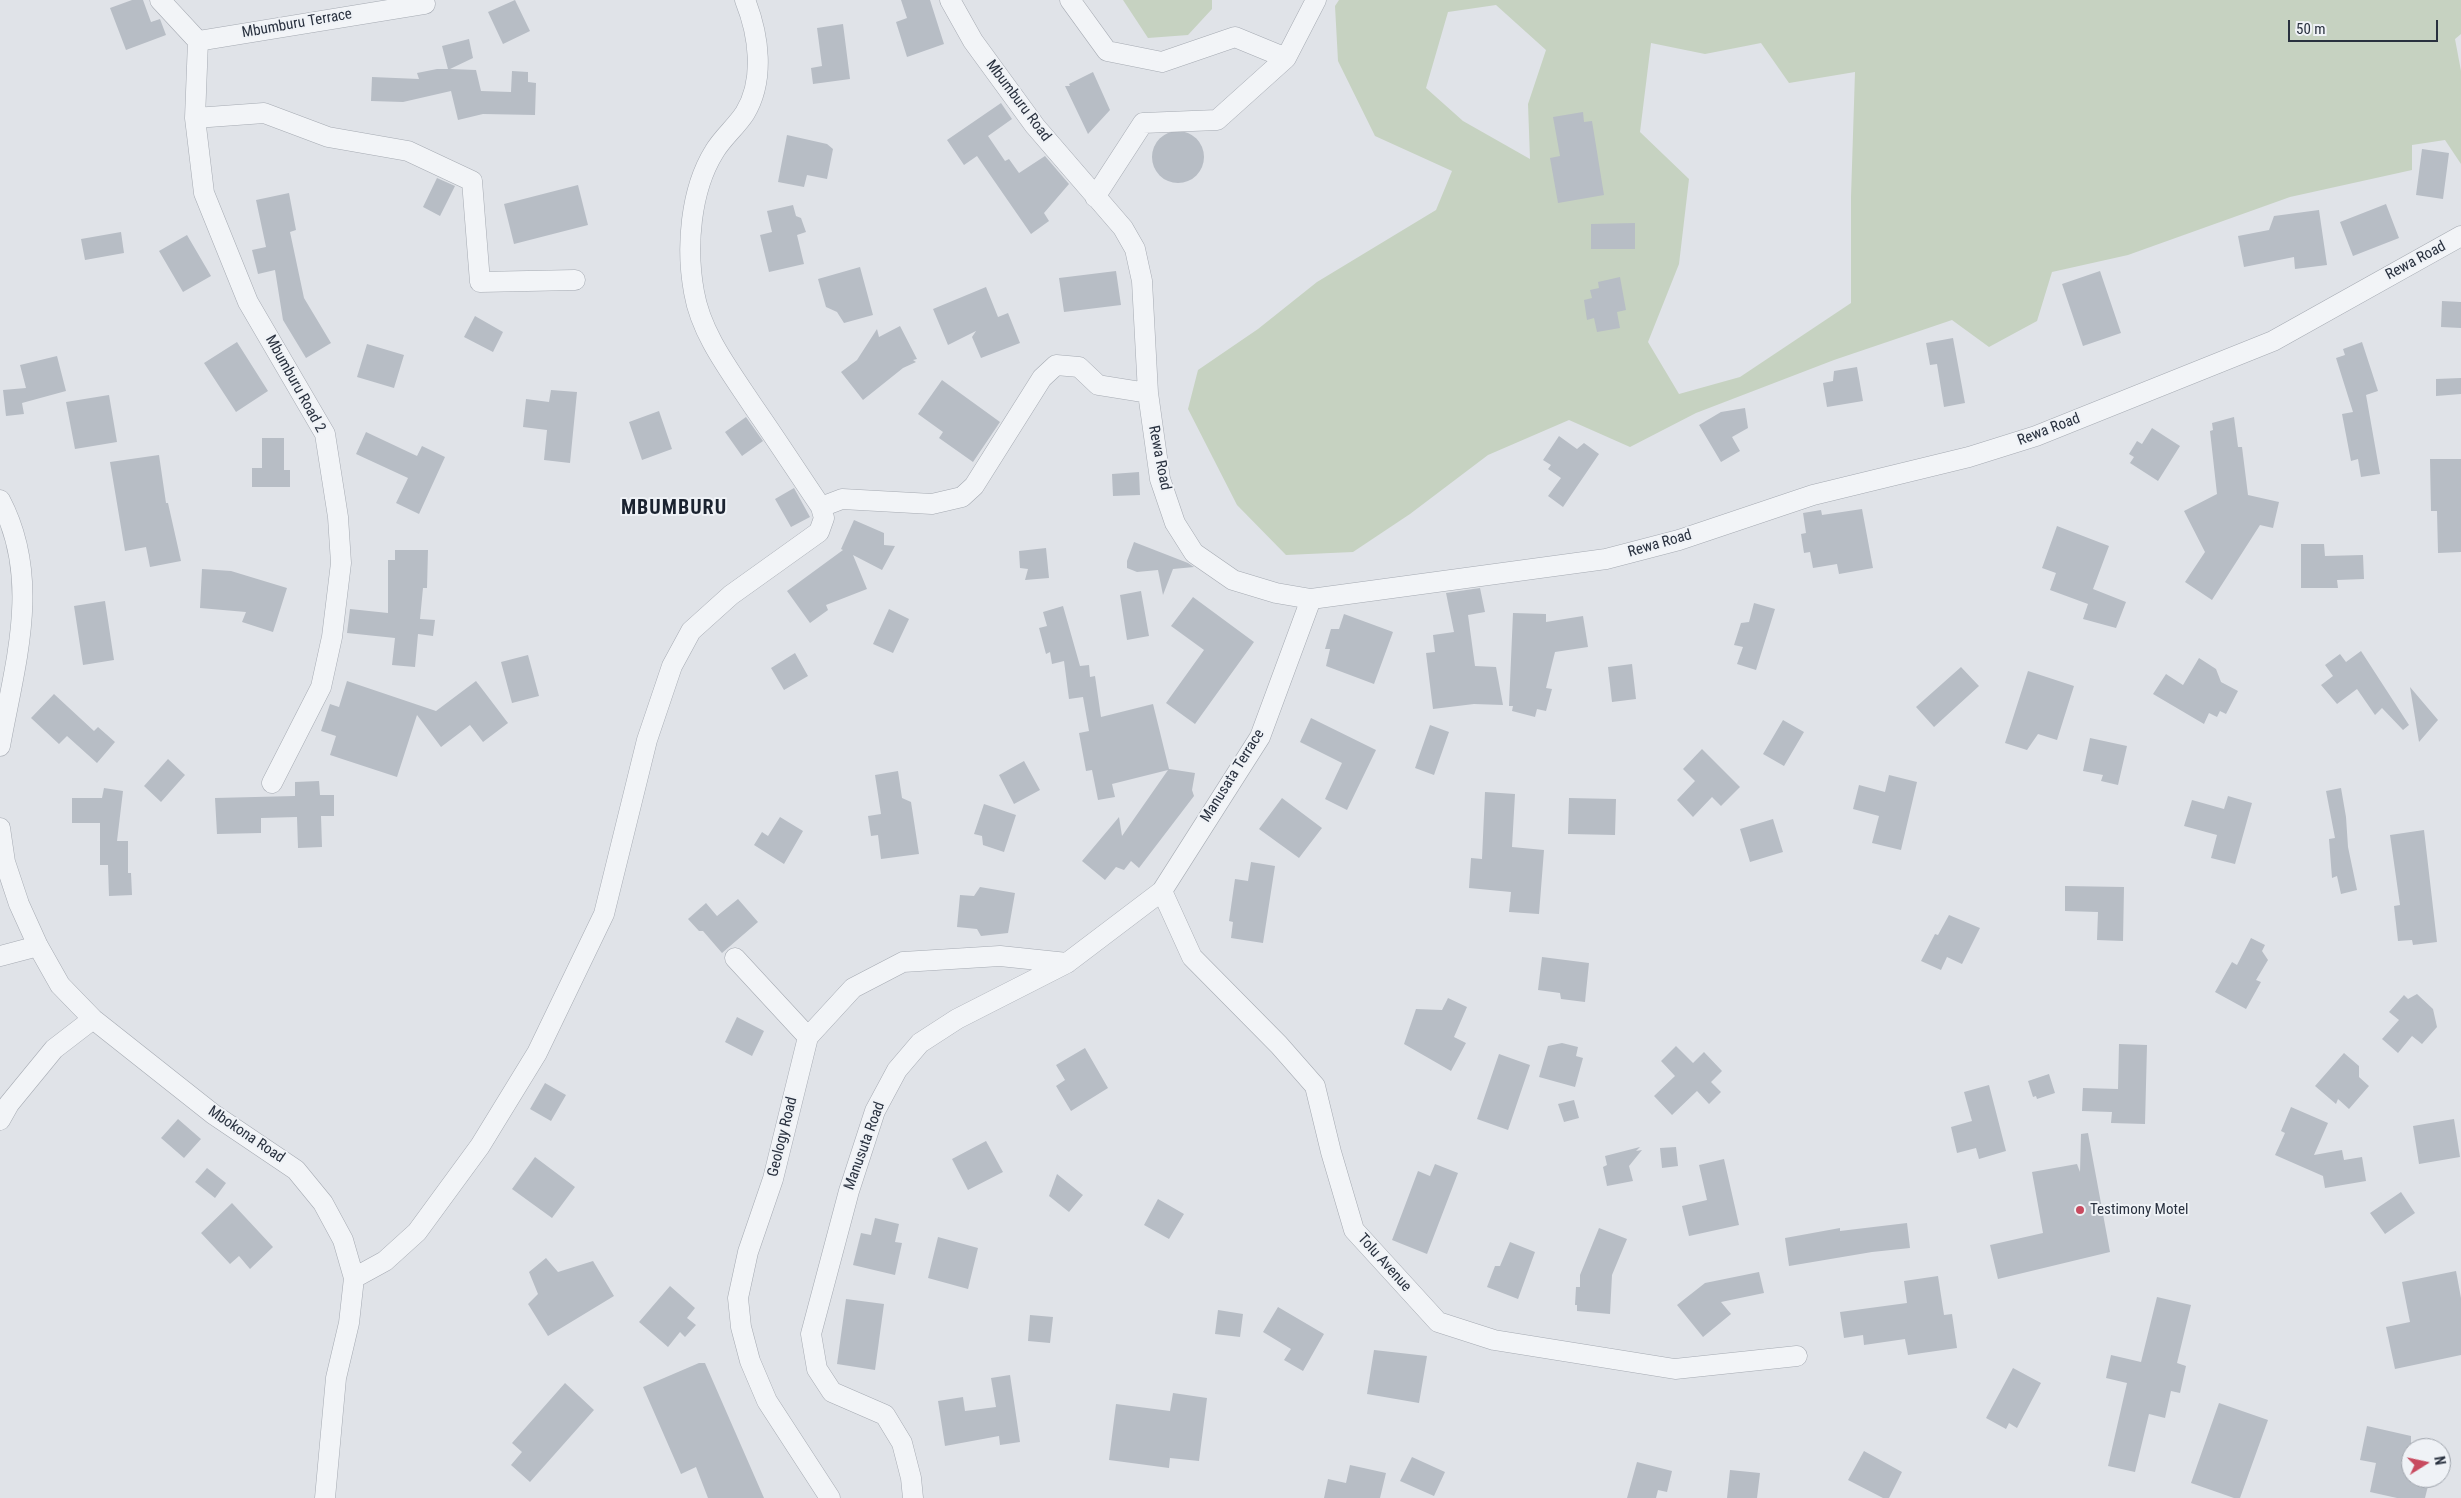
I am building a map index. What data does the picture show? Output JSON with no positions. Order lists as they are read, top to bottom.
{
  "streets": {
    "street": [
      "Mbumburu Terrace",
      "Mbumburu Road",
      "Rewa Road",
      "Mbumburu Road 2",
      "Manusata Terrace",
      "Mbokona Road",
      "Geology Road",
      "Manusuta Road",
      "Tolu Avenue"
    ]
  },
  "crossings": [
    ["Mbumburu Terrace", "Mbumburu Road 2"],
    ["Mbumburu Road", "Rewa Road"],
    ["Rewa Road", "Manusata Terrace"],
    ["Manusata Terrace", "Manusuta Road"],
    ["Manusata Terrace", "Tolu Avenue"],
    ["Geology Road", "Manusuta Road"],
    ["Manusuta Road", "Tolu Avenue"]
  ],
  "districts": ["MBUMBURU"],
  "places": ["Testimony Motel"],
  "scale_bar": "50 m",
  "north": "right"
}
